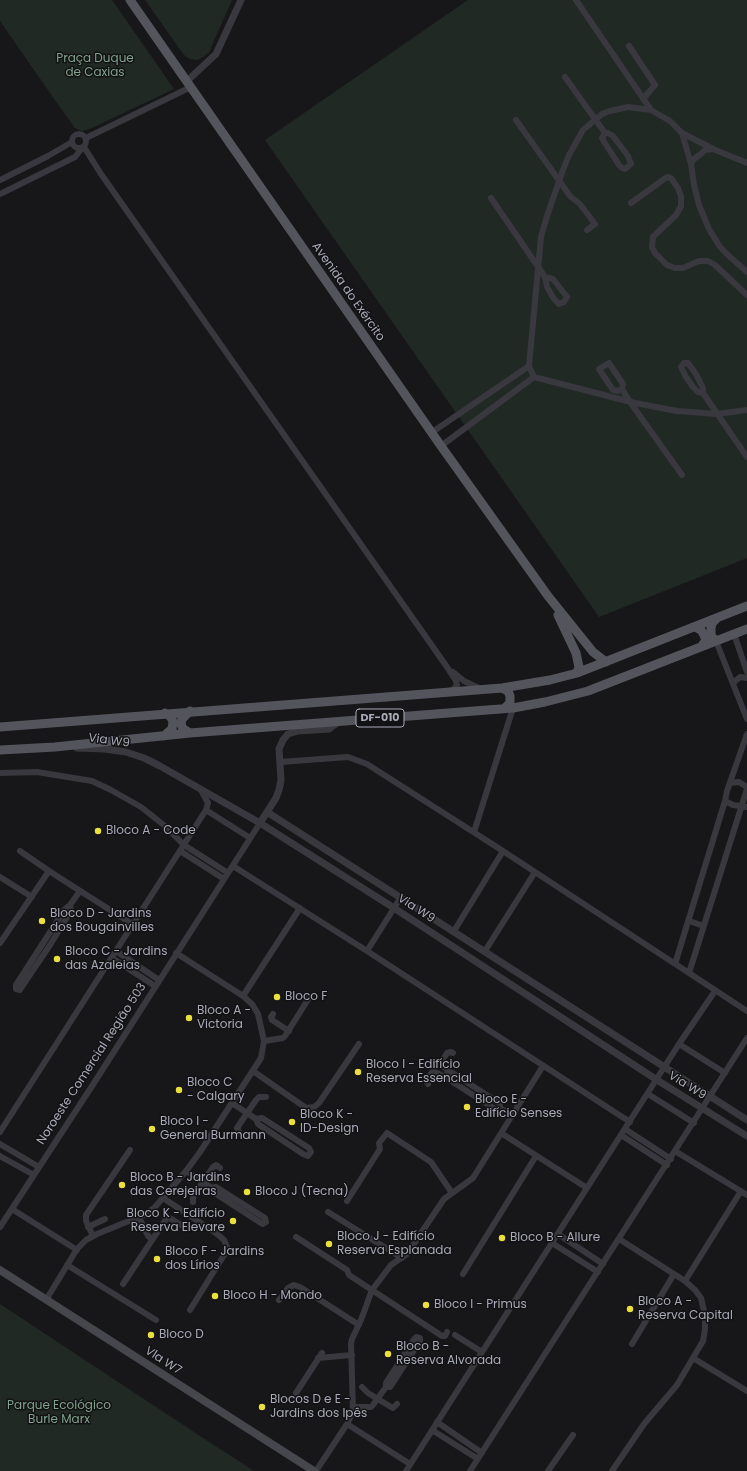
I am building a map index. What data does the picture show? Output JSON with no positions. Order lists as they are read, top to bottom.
{
  "streets": {
    "main road": ["Avenida do Exército", "DF-010", "Vla W7"],
    "street": ["Via W9", "Noroeste Comercial Região 503"]
  },
  "crossings": [
    ["Avenida do Exército", "DF-010"],
    ["DF-010", "Via W9"],
    ["DF-010", "Noroeste Comercial Região 503"],
    ["Via W9", "Noroeste Comercial Região 503"]
  ],
  "parks": ["Praça Duque de Caxias", "Parque Ecológico Burle Marx"],
  "places": [
    "Bloco A - Code",
    "Bloco D - Jardins dos Bougainvilles",
    "Bloco C - Jardins das Azaleias",
    "Bloco F",
    "Bloco A - Victoria",
    "Bloco I - Edifício Reserva Essencial",
    "Bloco C - Calgary",
    "Bloco E - Edifício Senses",
    "Bloco K - ID-Design",
    "Bloco I - General Burmann",
    "Bloco B - Jardins das Cerejeiras",
    "Bloco J (Tecna)",
    "Bloco K - Edifício Reserva Elevare",
    "Bloco B - Allure",
    "Bloco J - Edifício Reserva Esplanada",
    "Bloco F - Jardins dos Lírios",
    "Bloco H - Mondo",
    "Bloco I - Primus",
    "Bloco A - Reserva Capital",
    "Bloco D",
    "Bloco B - Reserva Alvorada",
    "Blocos D e E - Jardins dos Ipês"
  ]
}
